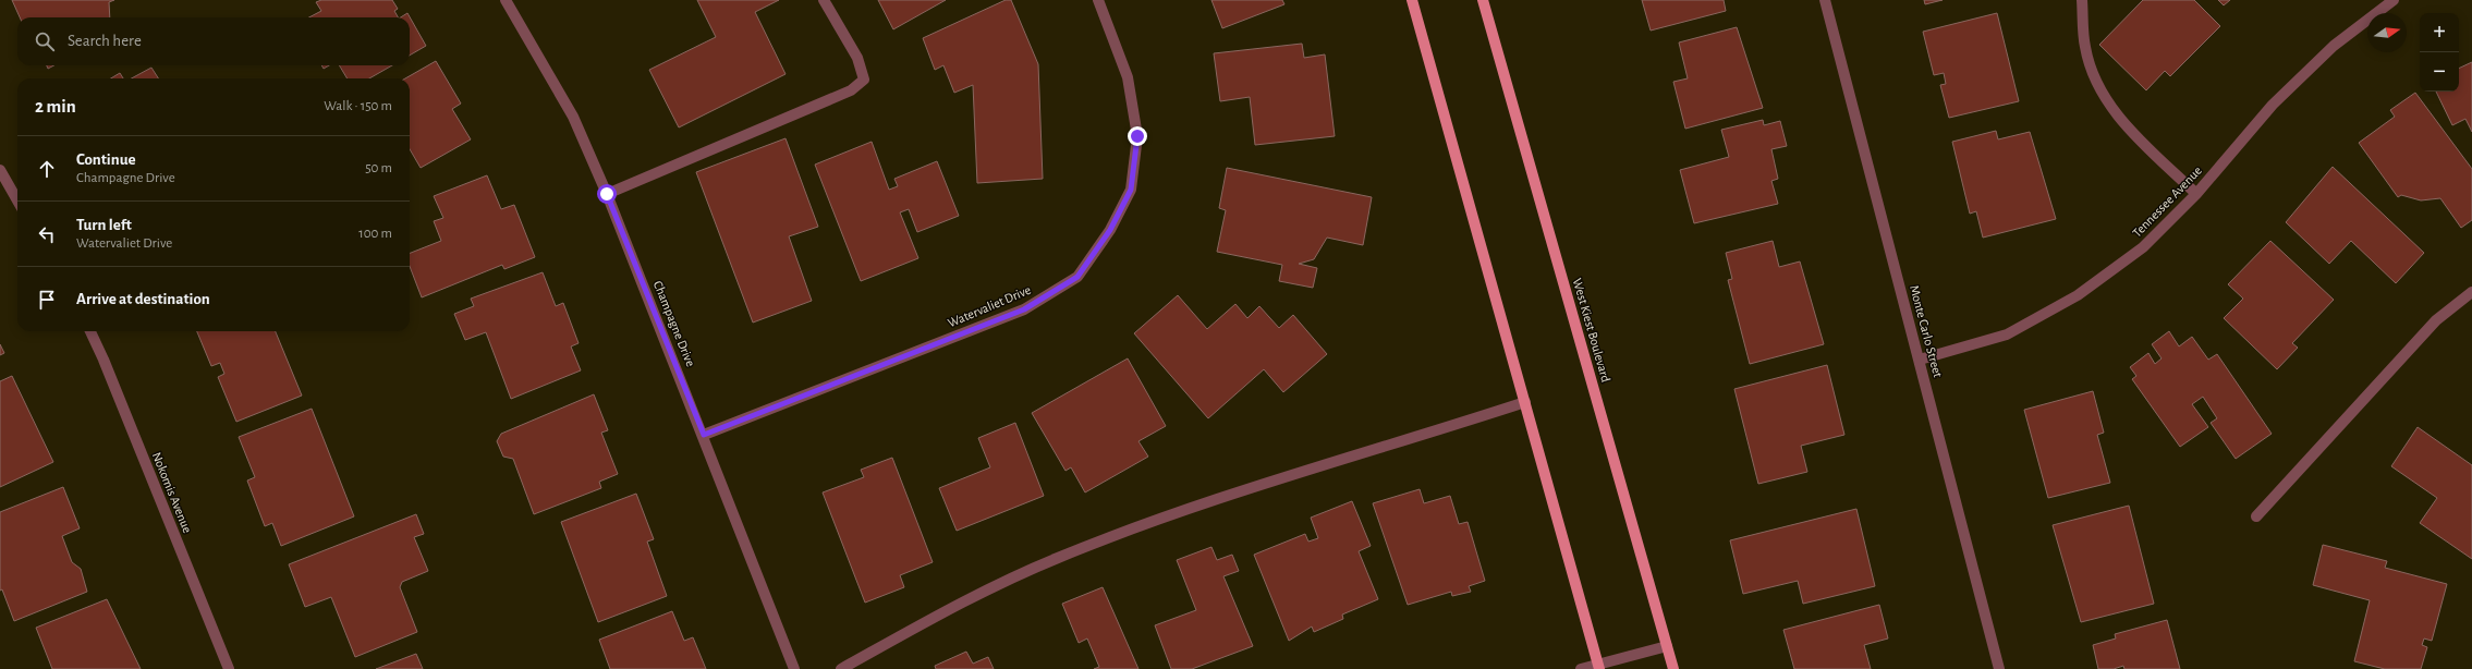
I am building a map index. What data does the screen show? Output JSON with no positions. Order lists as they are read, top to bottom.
{
  "streets": {
    "main road": ["West Kiest Boulevard"],
    "street": [
      "Tennessee Avenue",
      "Watervaliet Drive",
      "Champagne Drive",
      "Monte Carlo Street",
      "Nokomis Avenue"
    ]
  },
  "crossings": [
    ["Tennessee Avenue", "Monte Carlo Street"],
    ["Watervaliet Drive", "Champagne Drive"]
  ],
  "north": "right",
  "page": {
    "map_buttons": ["+", "−"],
    "search": "Search here",
    "heading": ["2 min", "Walk · 150 m"],
    "list": [
      ["Continue", "Champagne Drive", "50 m"],
      ["Turn left", "Watervaliet Drive", "100 m"],
      "Arrive at destination"
    ]
  }
}
